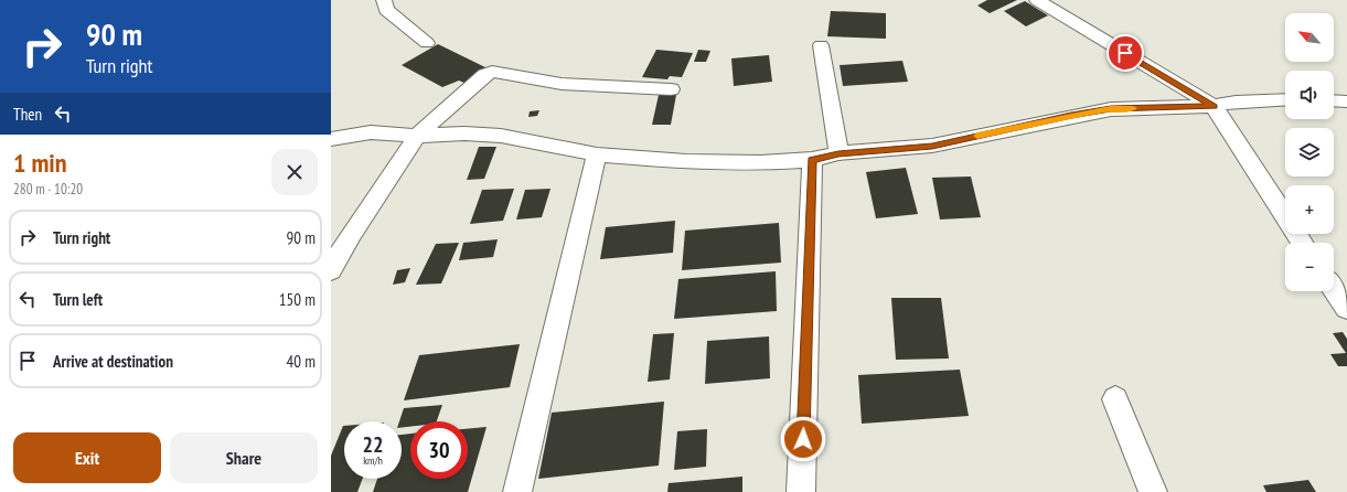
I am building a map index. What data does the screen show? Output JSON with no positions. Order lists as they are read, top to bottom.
{
  "north": "top left",
  "page": {
    "turn": ["90 m", "Turn right"],
    "map_buttons": ["+", "−"],
    "then": "Then",
    "heading": ["1 min", "280 m · 10:20"],
    "list": [
      {
        "name": "Turn right",
        "value": "90 m"
      },
      {
        "name": "Turn left",
        "value": "150 m"
      },
      {
        "name": "Arrive at destination",
        "value": "40 m"
      }
    ],
    "speed": "22 km/h",
    "limit": "30",
    "buttons": ["Exit", "Share"]
  }
}
